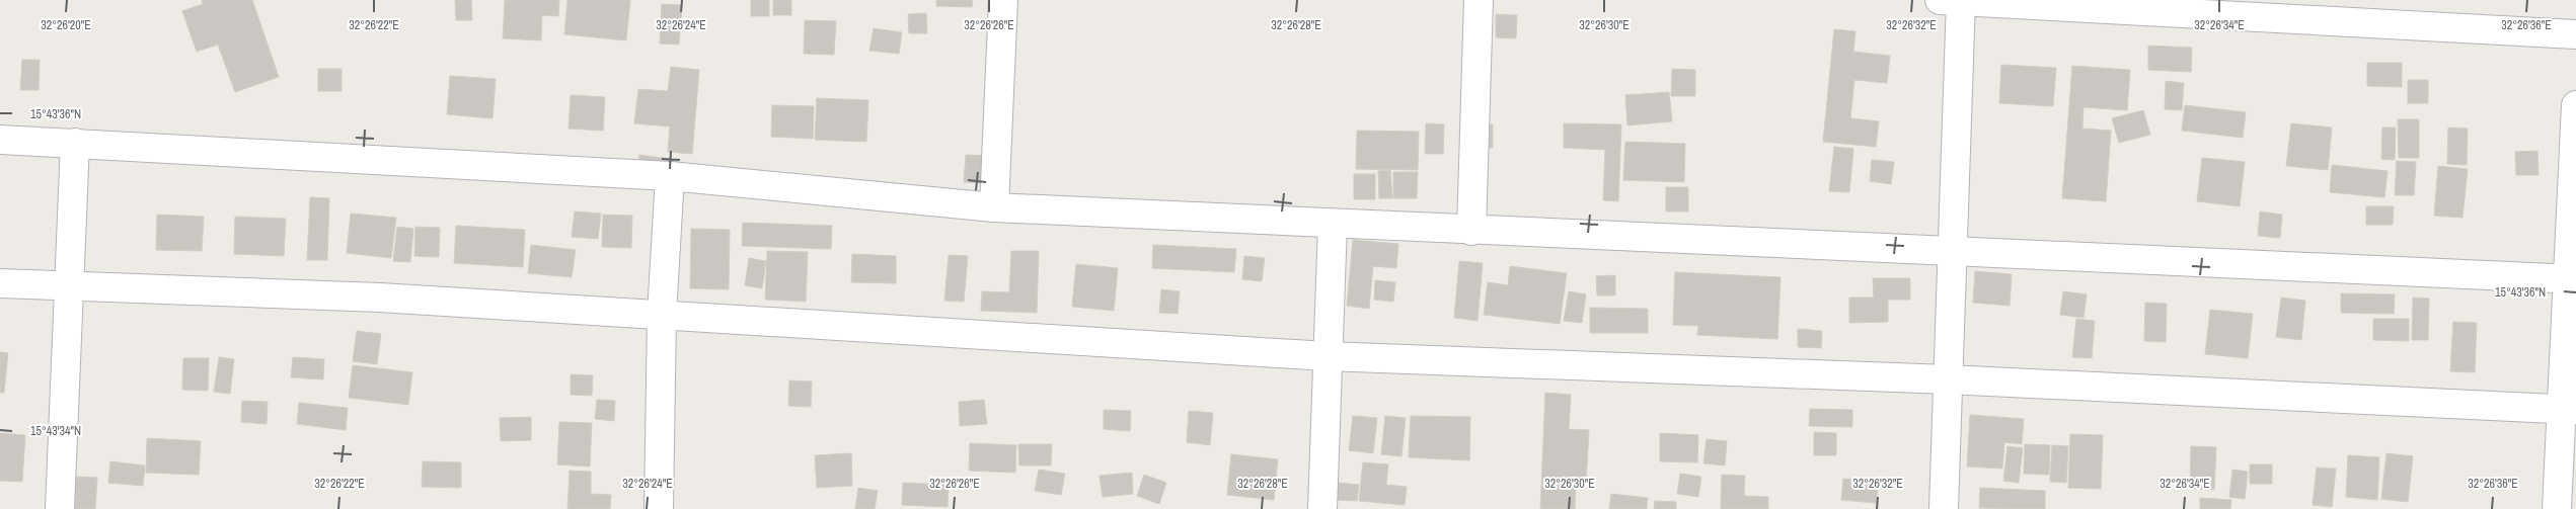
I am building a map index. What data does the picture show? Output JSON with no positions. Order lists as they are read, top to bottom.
{
  "coordinates": [
    "32°26'20\"E",
    "32°26'22\"E",
    "32°26'24\"E",
    "32°26'26\"E",
    "32°26'28\"E",
    "32°26'30\"E",
    "32°26'32\"E",
    "32°26'34\"E",
    "32°26'36\"E",
    "15°43'36\"N",
    "15°43'34\"N"
  ]
}
